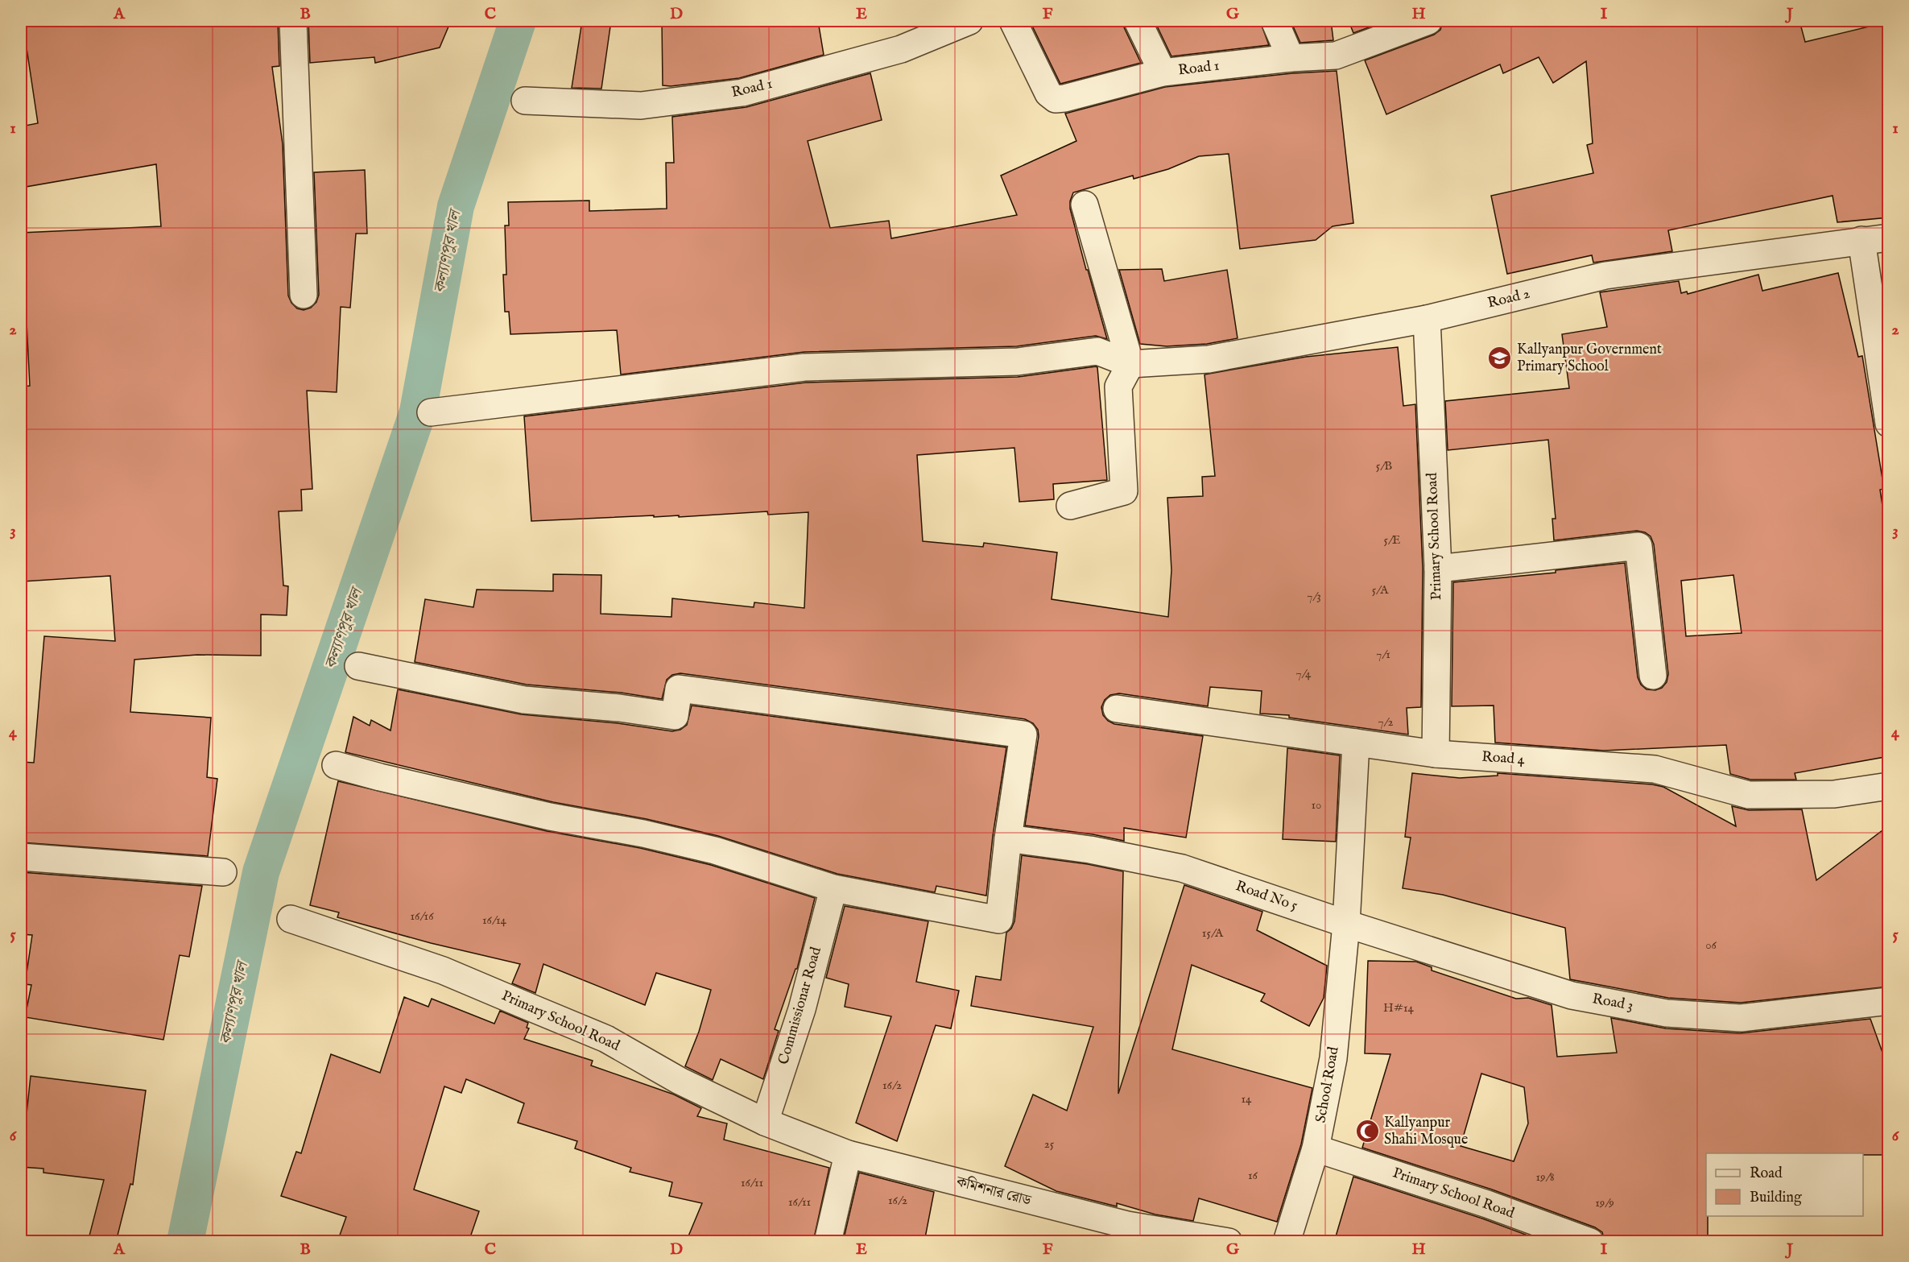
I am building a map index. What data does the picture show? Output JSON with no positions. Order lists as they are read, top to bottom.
{
  "streets": {
    "street": [
      "Road 1",
      "Road 2",
      "Primary School Road",
      "Road 4",
      "Road No 5",
      "Road 3",
      "Commissionar Road",
      "School Road",
      "কমিশনার রোড"
    ]
  },
  "crossings": [
    ["Road 2", "Primary School Road"],
    ["Primary School Road", "Road 4"],
    ["Primary School Road", "Commissionar Road"],
    ["Primary School Road", "School Road"],
    ["Primary School Road", "কমিশনার রোড"],
    ["Road No 5", "Road 3"],
    ["Road No 5", "School Road"],
    ["Road 3", "School Road"]
  ],
  "water": ["কল্যাণপুর খাল"],
  "places": {
    "school or university": ["Kallyanpur Government Primary School"],
    "mosque": ["Kallyanpur Shahi Mosque"]
  },
  "house_numbers": [
    "5/B",
    "5/E",
    "5/A",
    "7/3",
    "7/1",
    "7/4",
    "7/2",
    "10",
    "16/16",
    "16/14",
    "15/A",
    "06",
    "H#14",
    "16/2",
    "14",
    "25",
    "16",
    "19/8",
    "16/11",
    "16/2",
    "16/11",
    "19/9"
  ],
  "legend": ["Road", "Building"],
  "grid": {
    "columns": [
      "A",
      "B",
      "C",
      "D",
      "E",
      "F",
      "G",
      "H",
      "I",
      "J"
    ],
    "rows": [
      "1",
      "2",
      "3",
      "4",
      "5",
      "6"
    ]
  }
}
